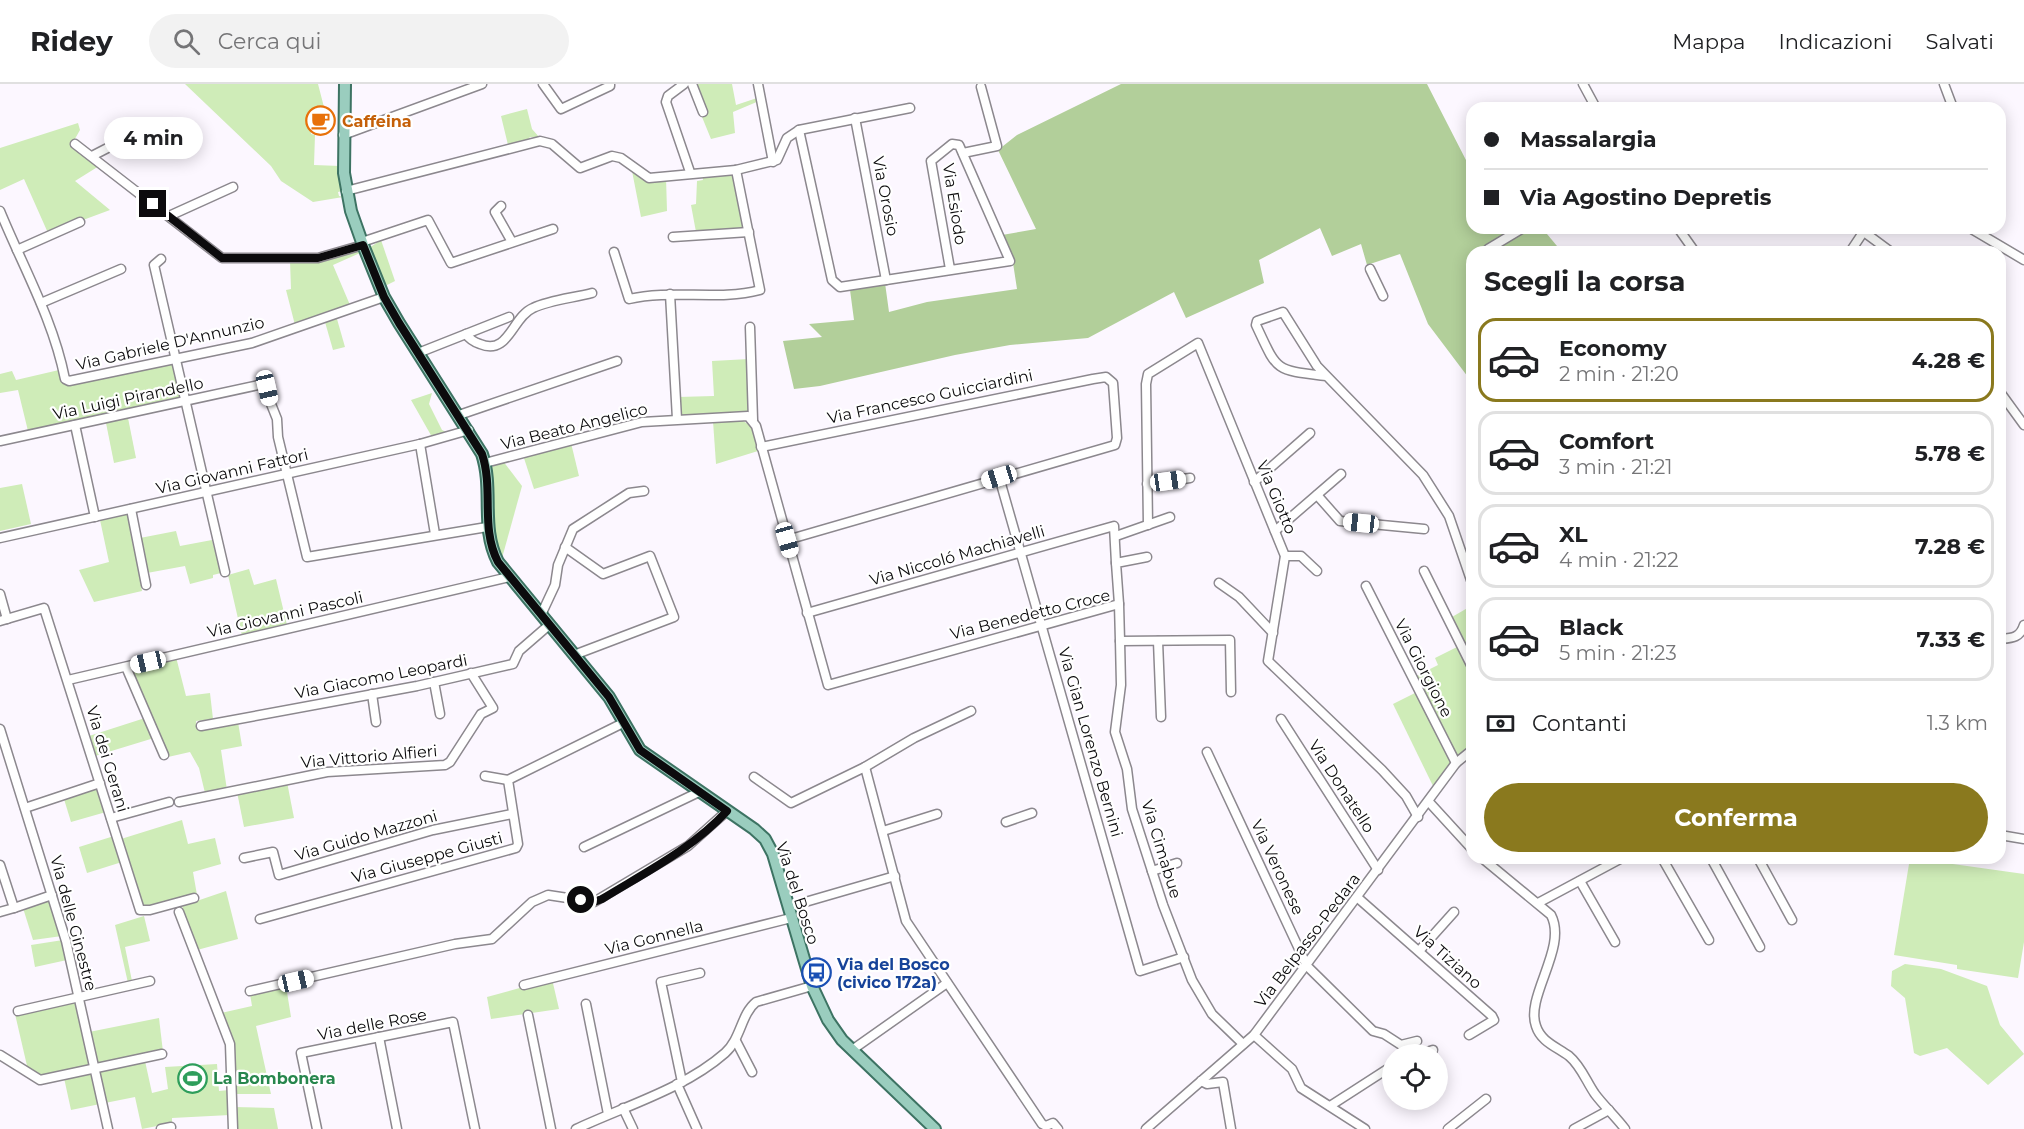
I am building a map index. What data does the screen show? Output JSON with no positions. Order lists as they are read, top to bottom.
{
  "streets": {
    "main road": ["Via del Bosco"],
    "street": [
      "Via Orosio",
      "Via Esiodo",
      "Via Gabriele D'Annunzio",
      "Via Francesco Guicciardini",
      "Via Luigi Pirandello",
      "Via Beato Angelico",
      "Via Giovanni Fattori",
      "Via Giotto",
      "Via Niccoló Machiavelli",
      "Via Giovanni Pascoli",
      "Via Benedetto Croce",
      "Via Giorgione",
      "Via Giacomo Leopardi",
      "Via Gian Lorenzo Bernini",
      "Via Vittorio Alfieri",
      "Via dei Gerani",
      "Via Donatello",
      "Via Guido Mazzoni",
      "Via Cimabue",
      "Via Giuseppe Giusti",
      "Via Veronese",
      "Via delle Ginestre",
      "Via Gonnella",
      "Via Belpasso-Pedara",
      "Via Tiziano",
      "Via delle Rose"
    ]
  },
  "crossings": [
    ["Via Gabriele D'Annunzio", "Via del Bosco"],
    ["Via Francesco Guicciardini", "Via Gian Lorenzo Bernini"],
    ["Via Luigi Pirandello", "Via Giovanni Fattori"],
    ["Via Beato Angelico", "Via del Bosco"],
    ["Via Giovanni Fattori", "Via del Bosco"],
    ["Via Giotto", "Via Belpasso-Pedara"],
    ["Via Niccoló Machiavelli", "Via Benedetto Croce"],
    ["Via Niccoló Machiavelli", "Via Gian Lorenzo Bernini"],
    ["Via Giovanni Pascoli", "Via dei Gerani"],
    ["Via Giovanni Pascoli", "Via del Bosco"],
    ["Via Benedetto Croce", "Via Gian Lorenzo Bernini"],
    ["Via Benedetto Croce", "Via Cimabue"],
    ["Via Giorgione", "Via Belpasso-Pedara"],
    ["Via Giacomo Leopardi", "Via Vittorio Alfieri"],
    ["Via Giacomo Leopardi", "Via del Bosco"],
    ["Via Gian Lorenzo Bernini", "Via Cimabue"],
    ["Via Donatello", "Via Belpasso-Pedara"],
    ["Via Guido Mazzoni", "Via Giuseppe Giusti"],
    ["Via Cimabue", "Via Belpasso-Pedara"],
    ["Via Veronese", "Via Belpasso-Pedara"],
    ["Via del Bosco", "Via Gonnella"],
    ["Via Belpasso-Pedara", "Via Tiziano"]
  ],
  "places": {
    "cafe": ["Caffeina"],
    "bus stop": ["Via del Bosco (civico 172a)"],
    "sports": ["La Bombonera"]
  },
  "page": {
    "header": "Ridey",
    "search": "Cerca qui",
    "nav": ["Mappa", "Indicazioni", "Salvati"],
    "banner": ["Massalargia", "Via Agostino Depretis"],
    "bubble": "4 min",
    "heading": "Scegli la corsa",
    "list": [
      {
        "name": "Economy",
        "note": "2 min · 21:20",
        "value": "4.28 €"
      },
      {
        "name": "Comfort",
        "note": "3 min · 21:21",
        "value": "5.78 €"
      },
      {
        "name": "XL",
        "note": "4 min · 21:22",
        "value": "7.28 €"
      },
      {
        "name": "Black",
        "note": "5 min · 21:23",
        "value": "7.33 €"
      }
    ],
    "pay": ["Contanti", "1.3 km"],
    "buttons": "Conferma"
  }
}
